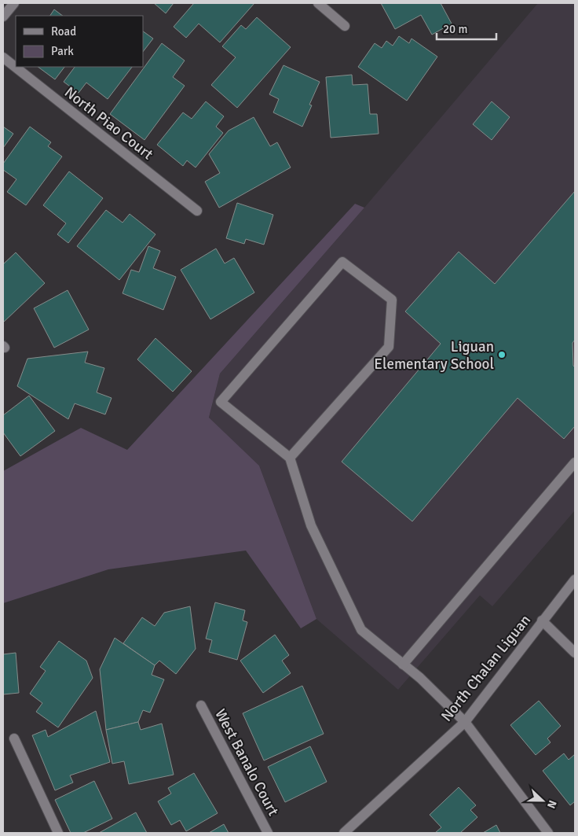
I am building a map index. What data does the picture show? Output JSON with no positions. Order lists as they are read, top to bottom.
{
  "streets": {
    "street": ["North Piao Court", "North Chalan Liguan", "West Banalo Court"]
  },
  "places": ["Liguan Elementary School"],
  "legend": ["Road", "Park"],
  "scale_bar": "20 m",
  "north": "right"
}
